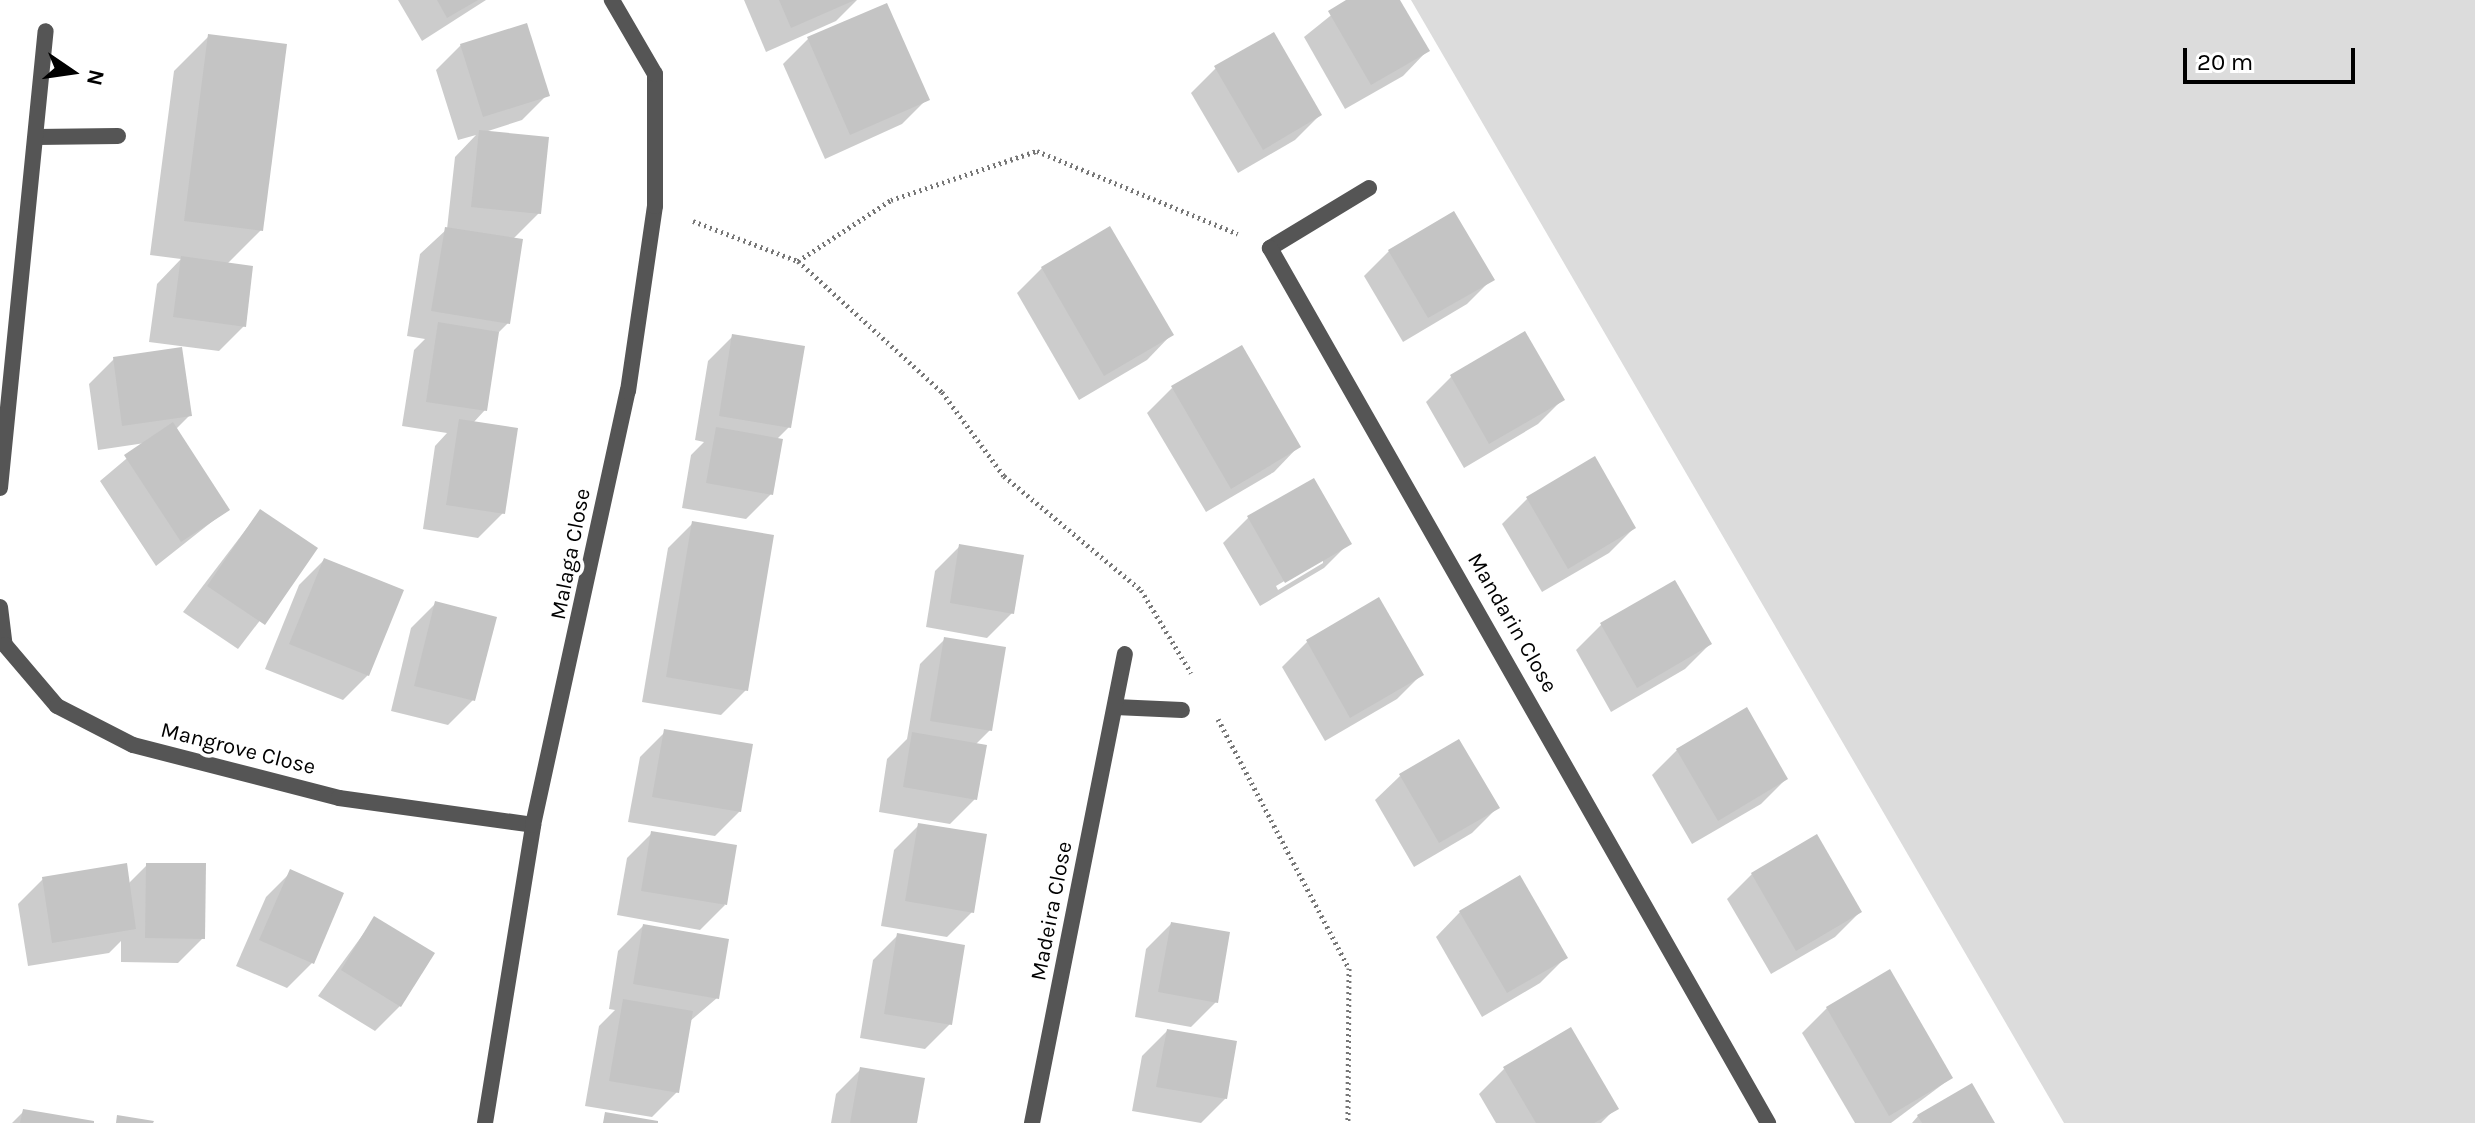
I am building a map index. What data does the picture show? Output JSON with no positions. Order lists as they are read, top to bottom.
{
  "streets": {
    "street": [
      "Malaga Close",
      "Mandarin Close",
      "Mangrove Close",
      "Madeira Close"
    ]
  },
  "crossings": [
    ["Malaga Close", "Mangrove Close"]
  ],
  "scale_bar": "20 m",
  "north": "right"
}
